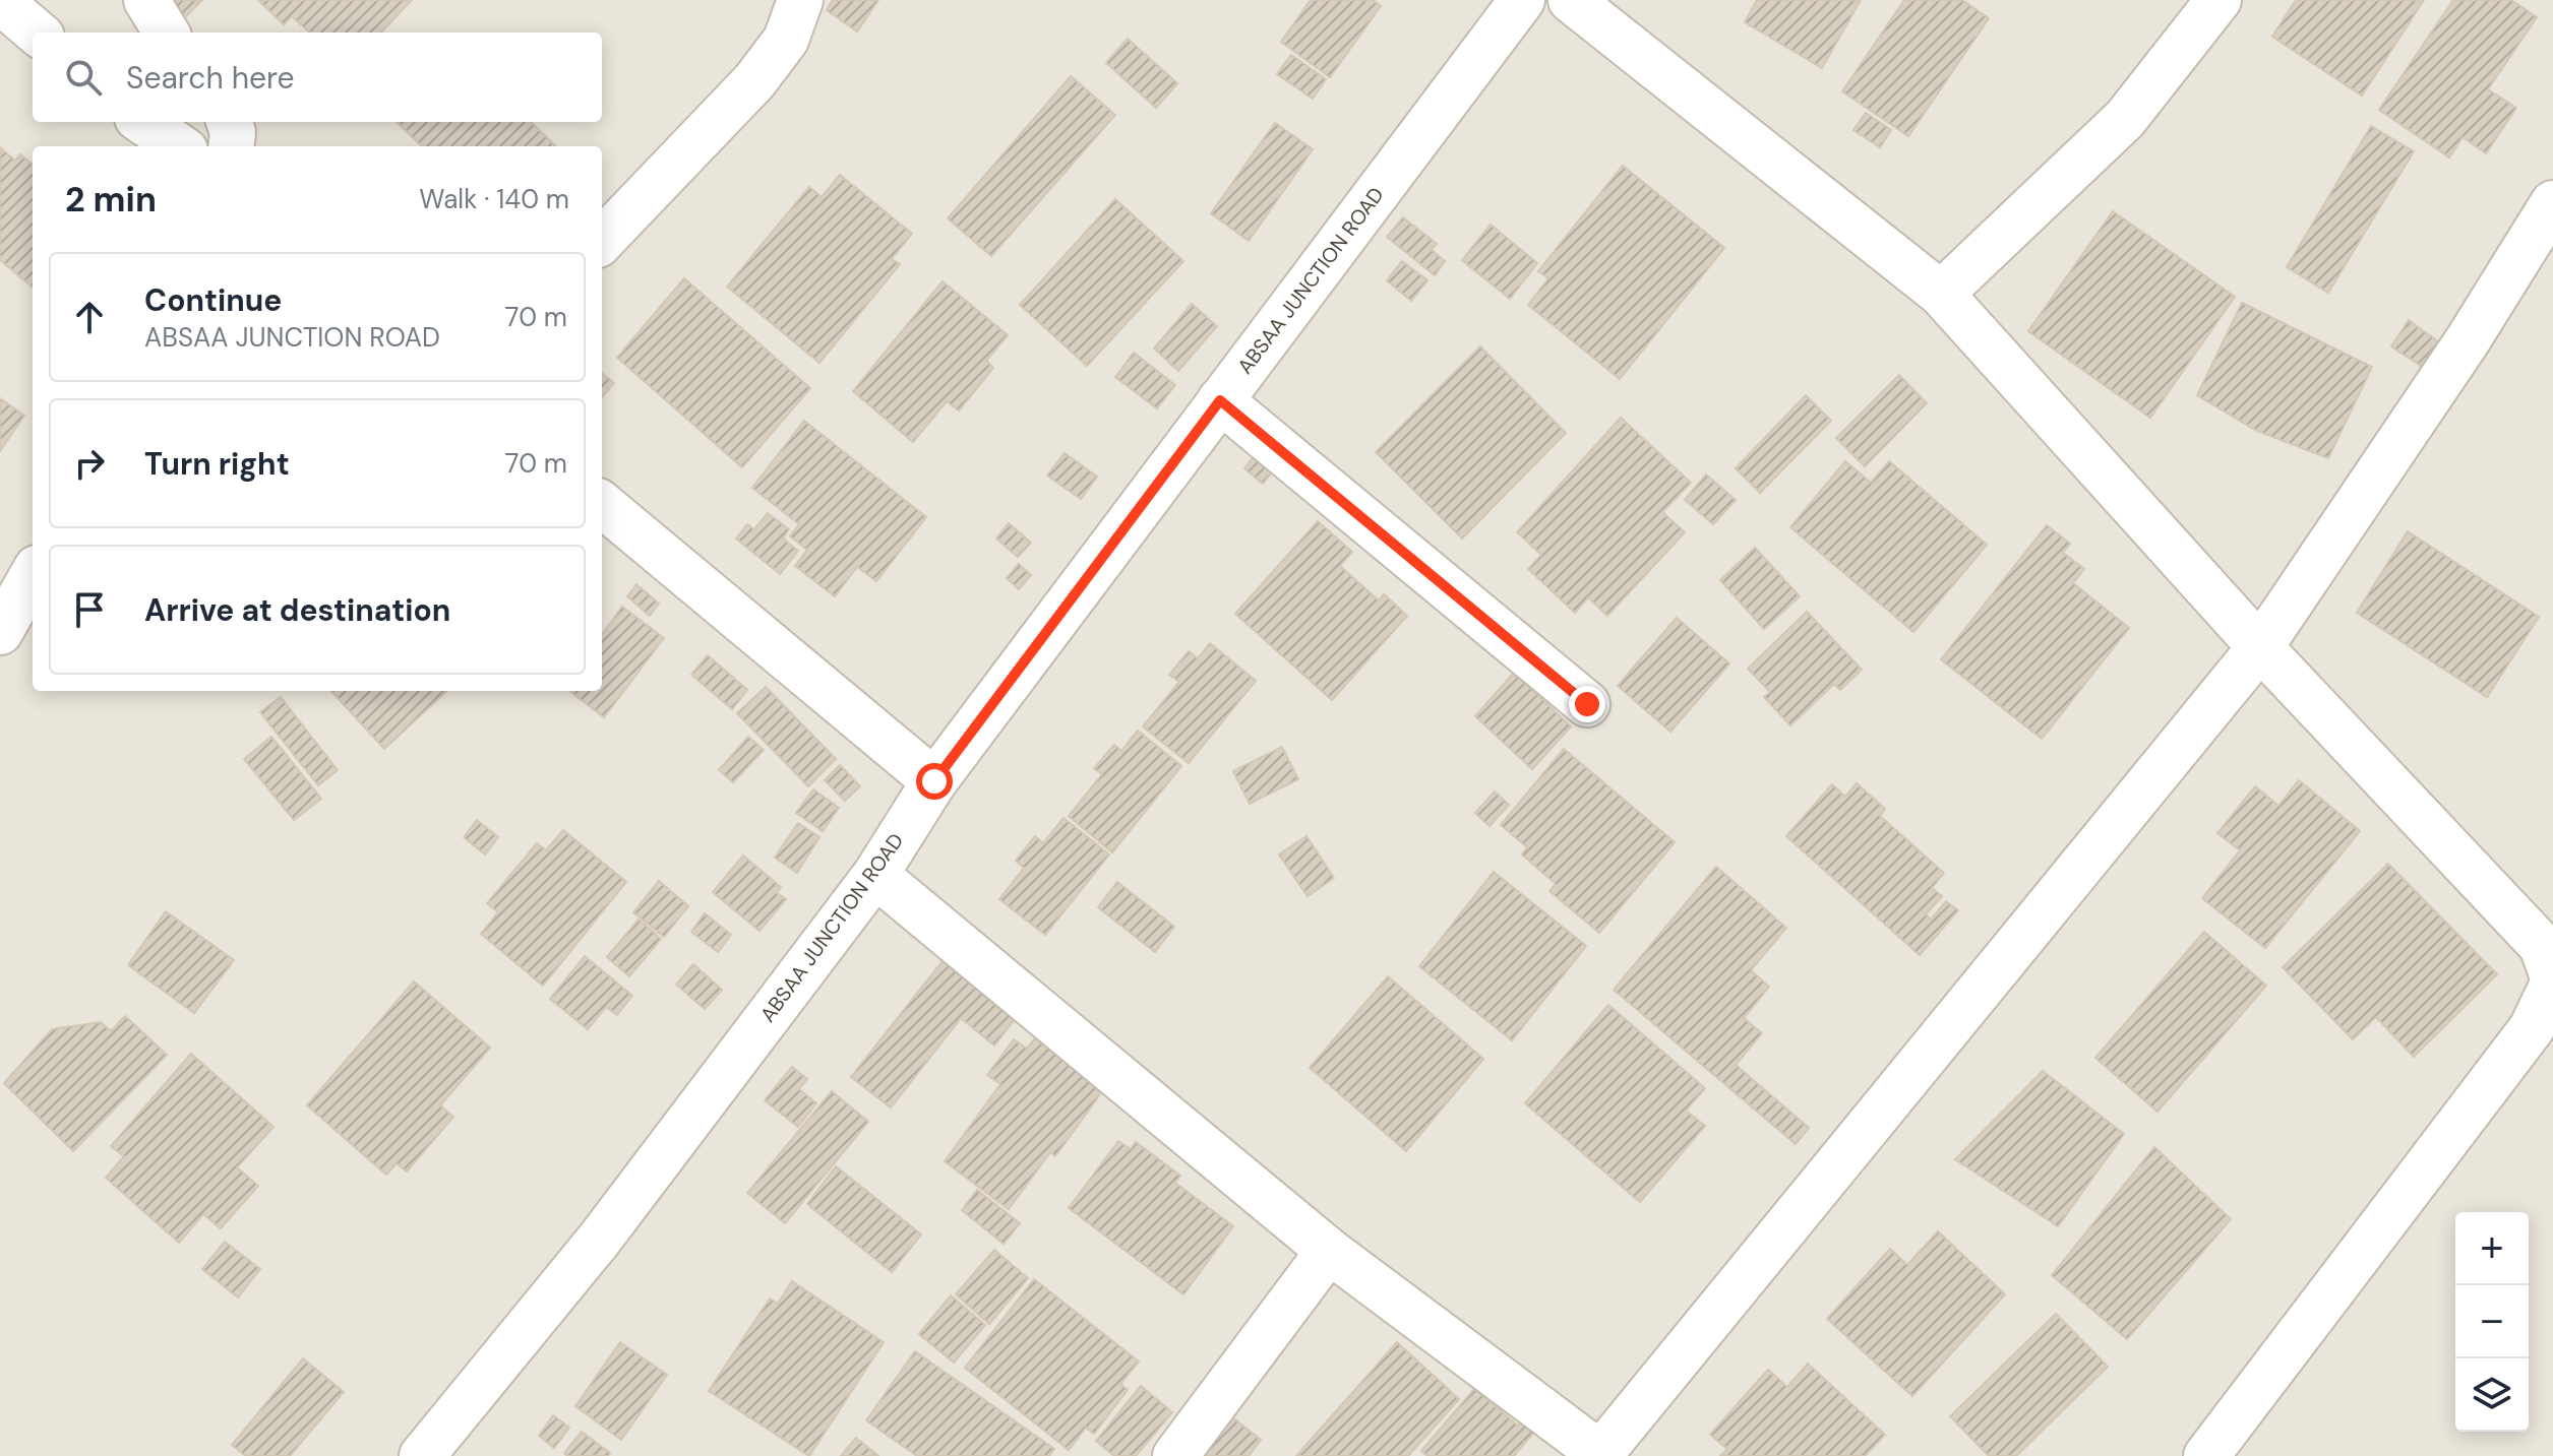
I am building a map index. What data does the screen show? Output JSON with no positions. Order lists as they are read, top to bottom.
{
  "streets": {
    "street": ["ABSAA JUNCTION ROAD"]
  },
  "page": {
    "search": "Search here",
    "heading": ["2 min", "Walk · 140 m"],
    "list": [
      ["Continue", "ABSAA JUNCTION ROAD", "70 m"],
      ["Turn right", "70 m"],
      "Arrive at destination"
    ],
    "map_buttons": ["+", "−"]
  }
}
